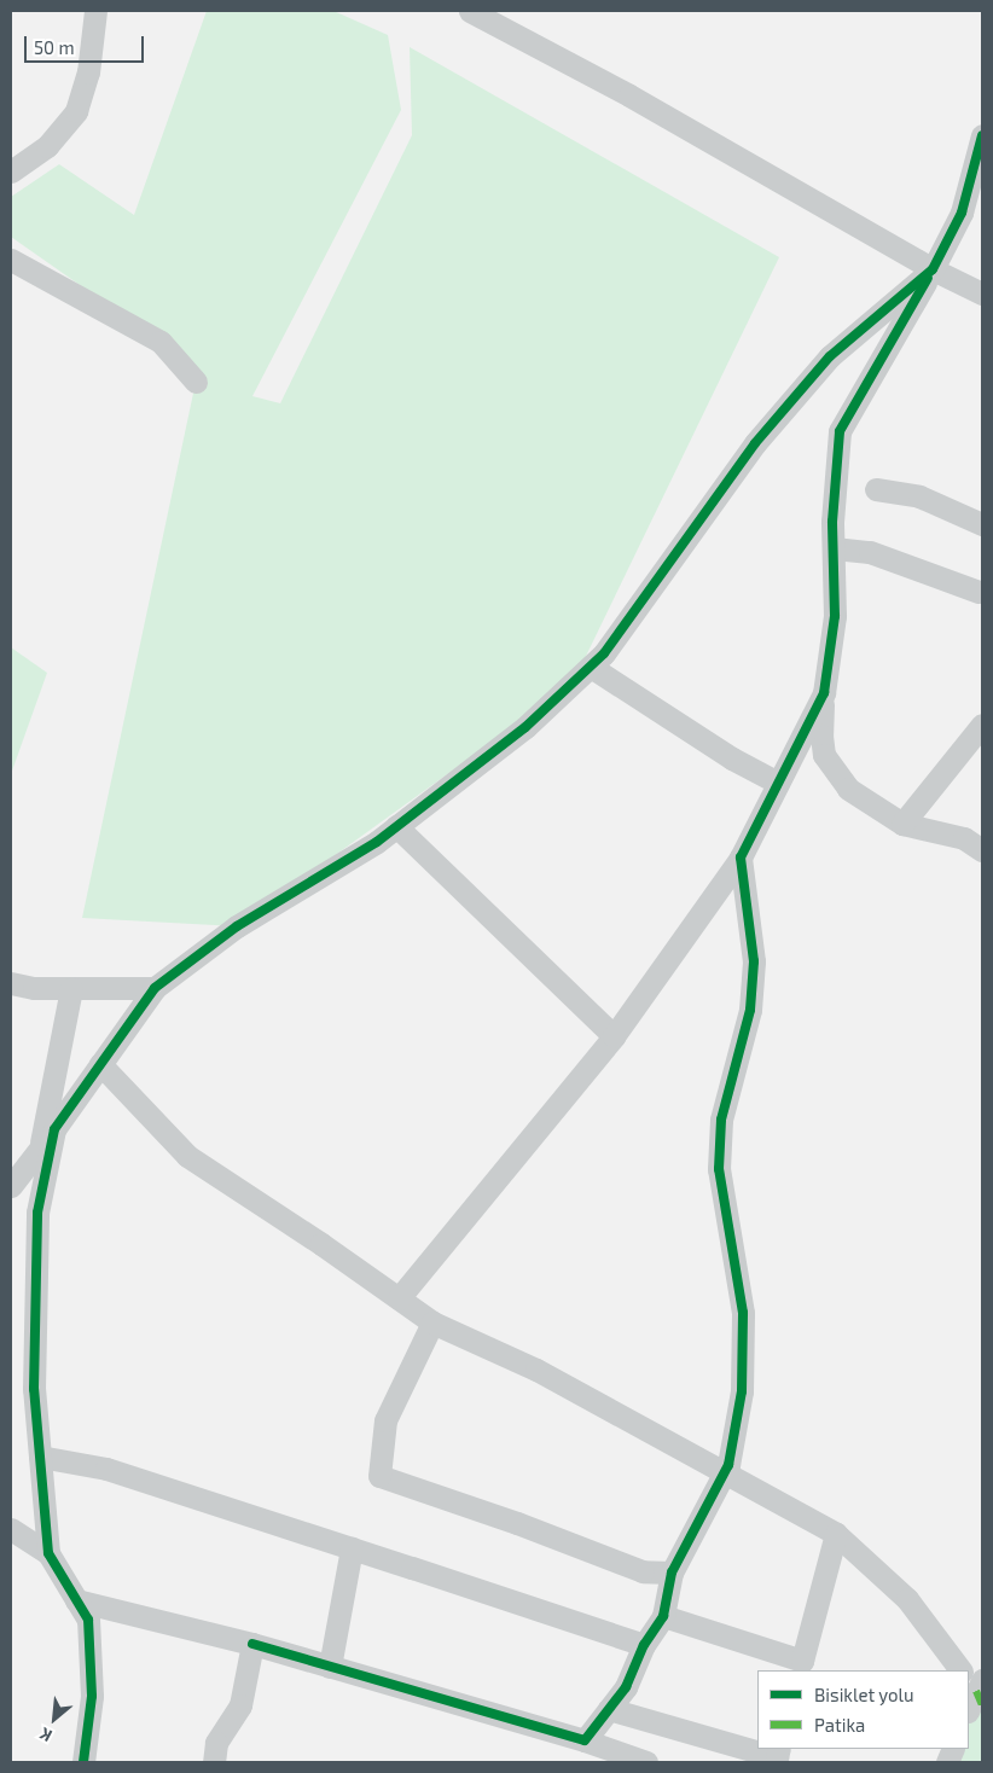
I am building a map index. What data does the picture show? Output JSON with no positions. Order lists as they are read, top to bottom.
{
  "legend": ["Bisiklet yolu", "Patika"],
  "scale_bar": "50 m",
  "north": "bottom left"
}
